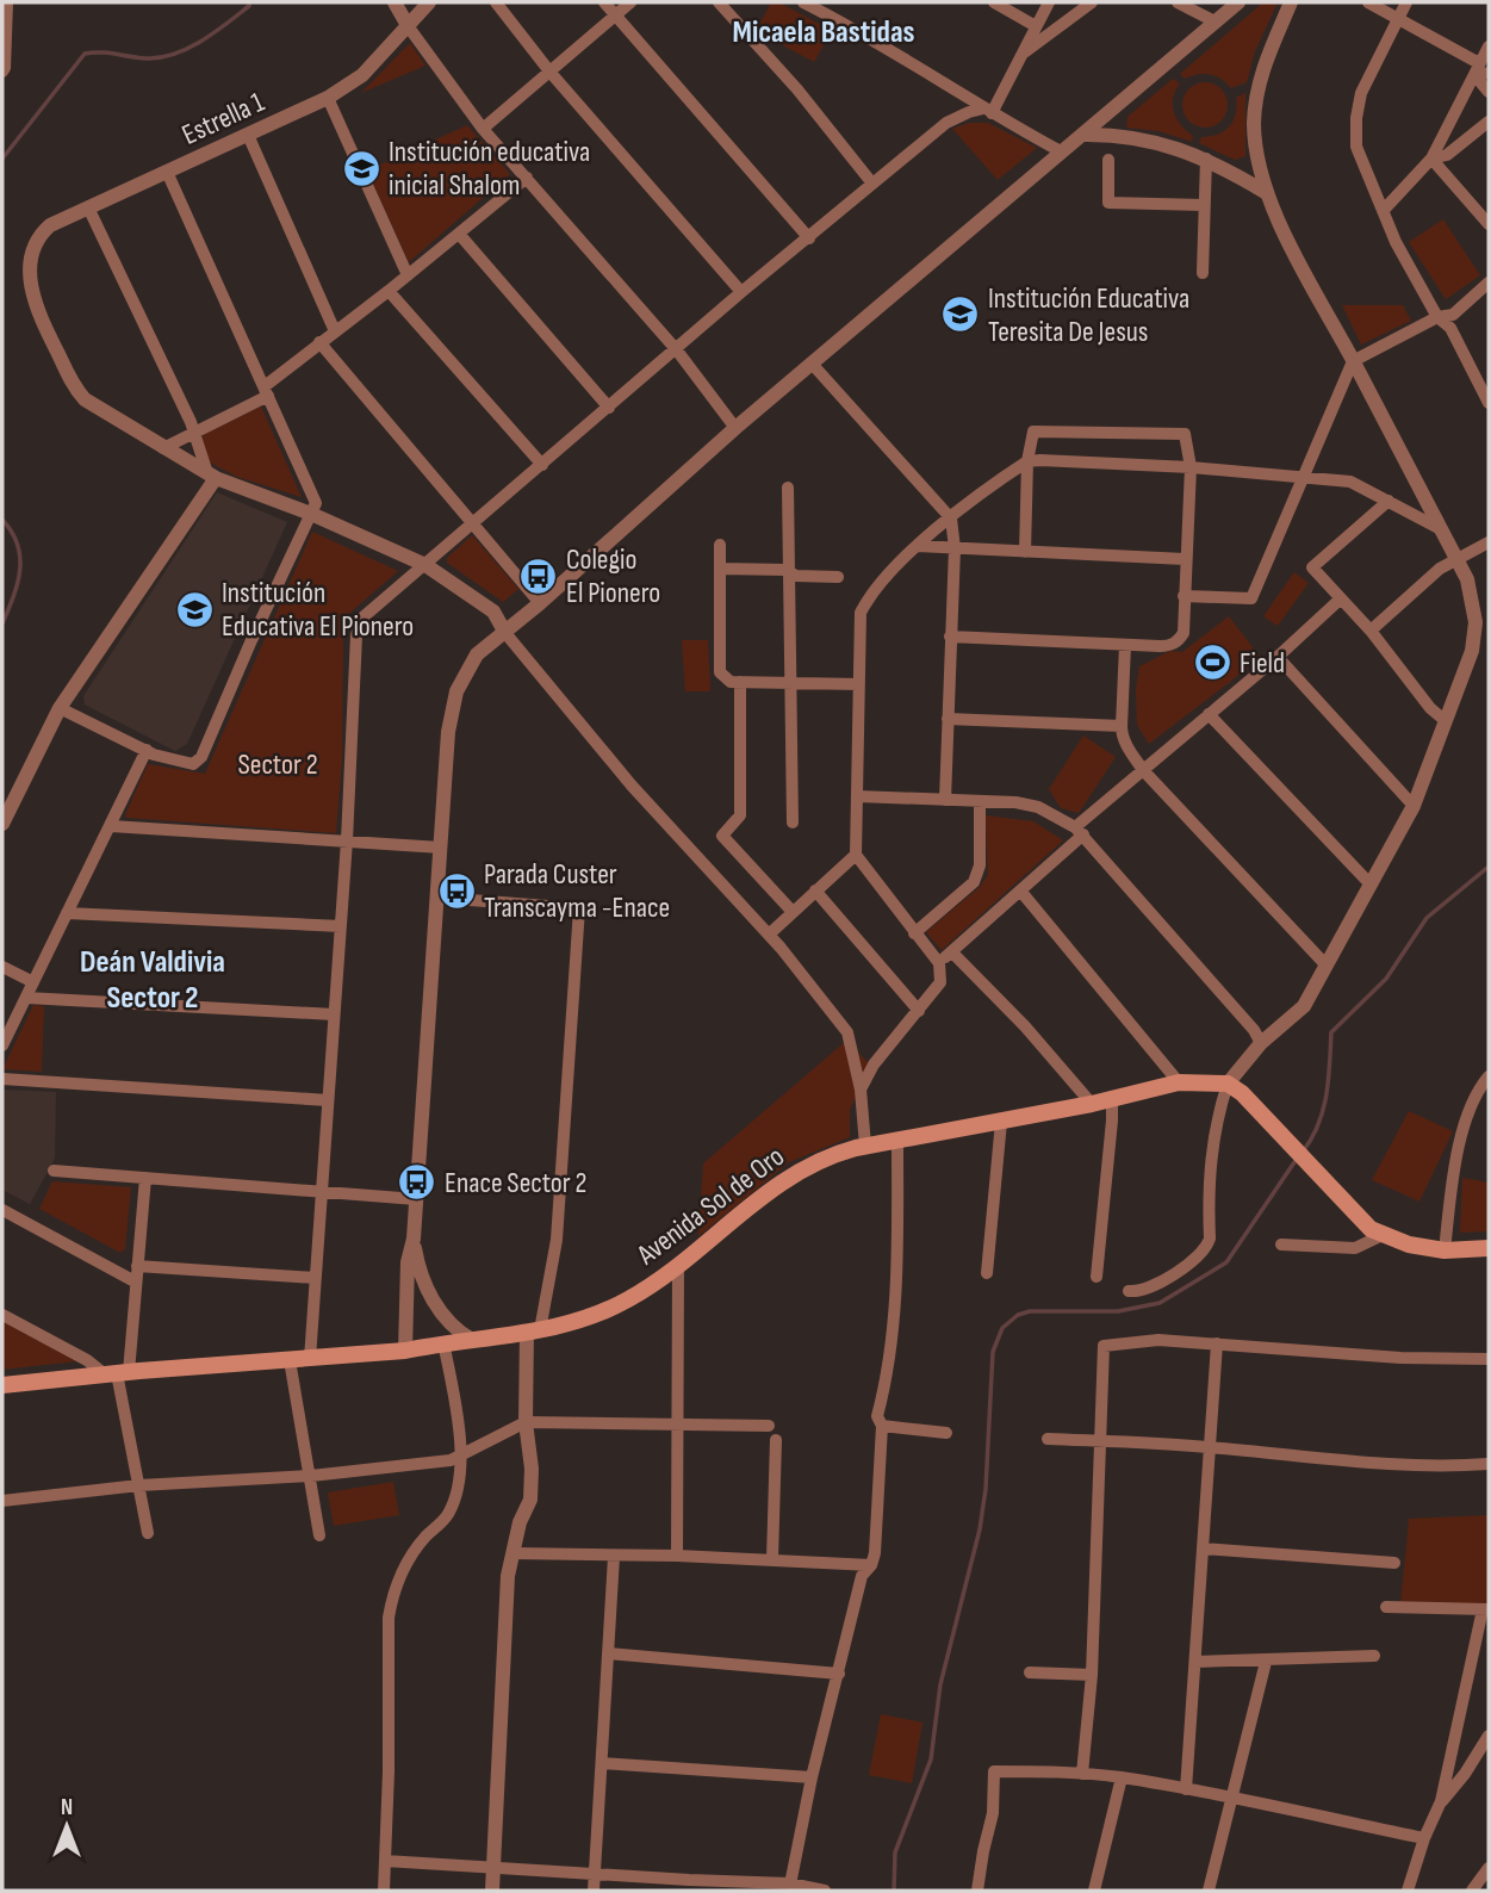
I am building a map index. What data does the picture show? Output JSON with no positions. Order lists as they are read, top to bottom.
{
  "streets": {
    "main road": ["Avenida Sol de Oro"],
    "street": ["Estrella 1"]
  },
  "districts": ["Micaela Bastidas", "Deán Valdivia Sector 2"],
  "parks": ["Sector 2"],
  "places": {
    "school or university": ["Institución educativa inicial Shalom", "Institución Educativa Teresita De Jesus", "Institución Educativa El Pionero"],
    "bus stop": ["Colegio El Pionero", "Parada Custer Transcayma -Enace", "Enace Sector 2"],
    "sports": ["Field"]
  },
  "north": "top"
}
